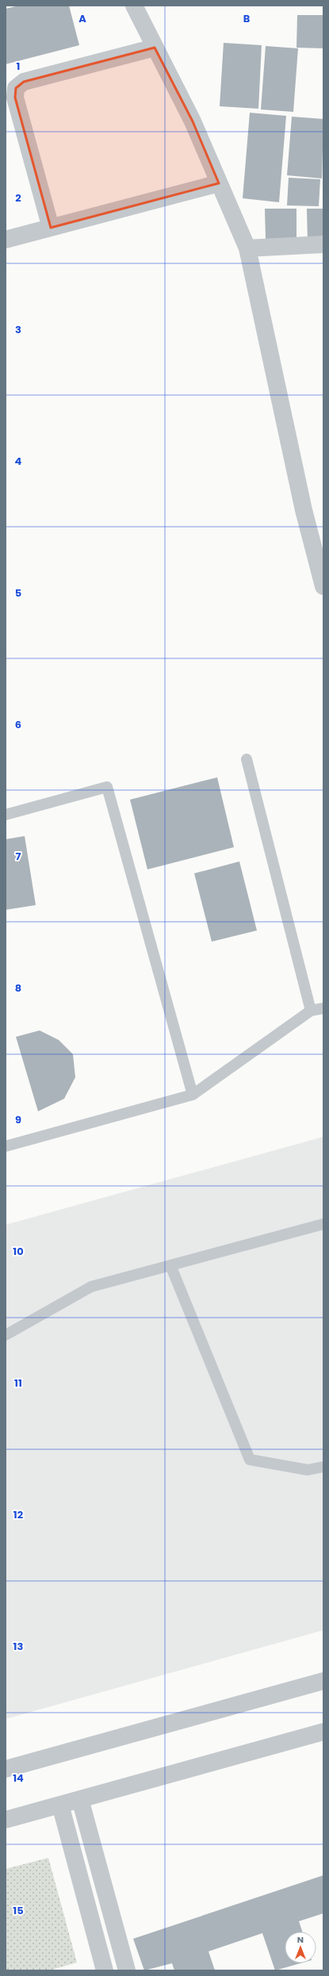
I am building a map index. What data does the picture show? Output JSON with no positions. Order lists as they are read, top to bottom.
{
  "north": "top",
  "grid": {
    "columns": ["A", "B"],
    "rows": [
      "1",
      "2",
      "3",
      "4",
      "5",
      "6",
      "7",
      "8",
      "9",
      "10",
      "11",
      "12",
      "13",
      "14",
      "15"
    ]
  }
}
